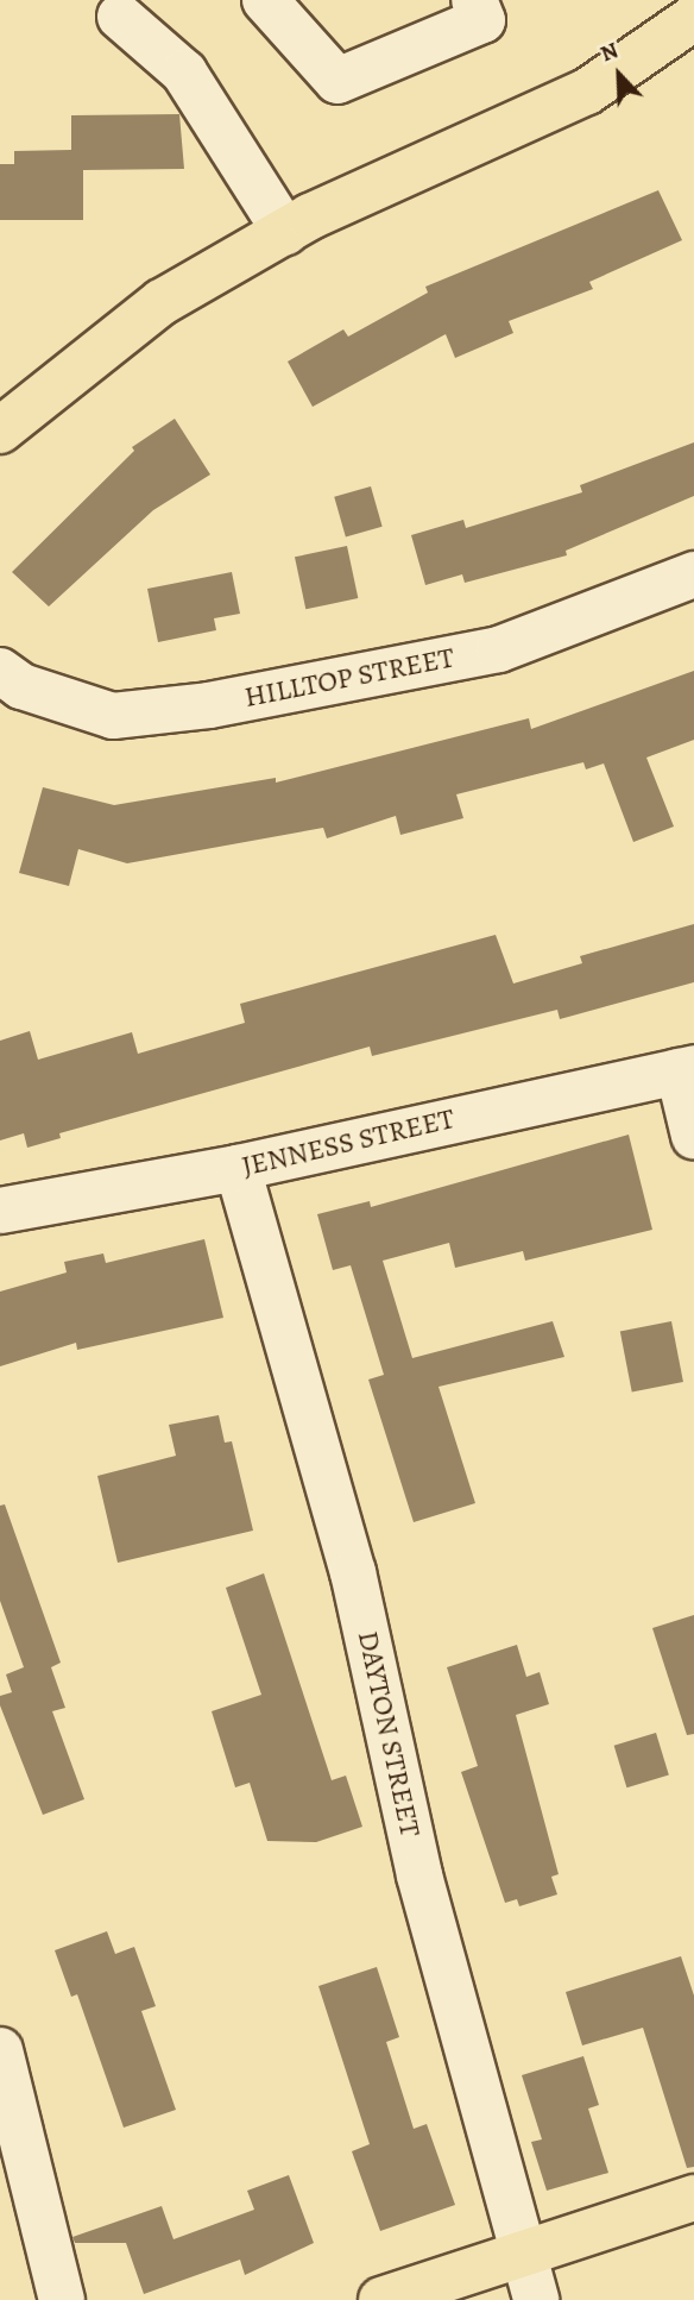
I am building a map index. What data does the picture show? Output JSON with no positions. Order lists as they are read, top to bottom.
{
  "streets": {
    "street": ["HILLTOP STREET", "JENNESS STREET", "DAYTON STREET"]
  },
  "crossings": [
    ["JENNESS STREET", "DAYTON STREET"]
  ],
  "north": "top left"
}
